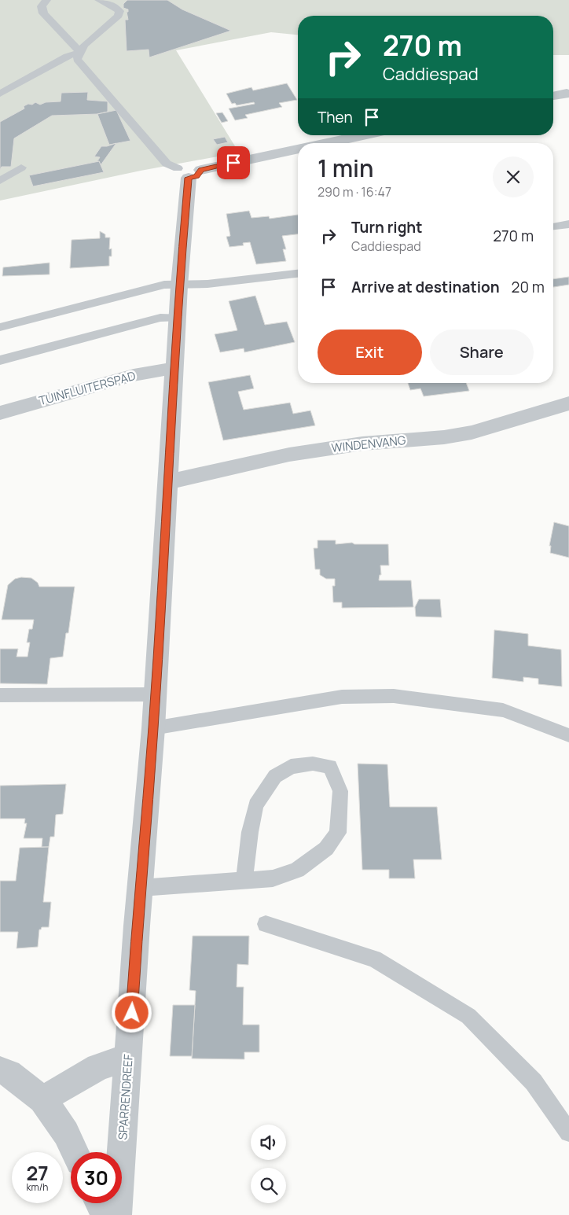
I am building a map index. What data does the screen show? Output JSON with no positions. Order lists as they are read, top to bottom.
{
  "streets": {
    "street": ["TUINFLUITERSPAD", "WINDENVANG", "SPARRENDREEF"]
  },
  "crossings": [
    ["TUINFLUITERSPAD", "SPARRENDREEF"],
    ["WINDENVANG", "SPARRENDREEF"]
  ],
  "page": {
    "turn": ["270 m", "Caddiespad"],
    "then": "Then",
    "heading": ["1 min", "290 m · 16:47"],
    "list": [
      {
        "name": "Turn right",
        "note": "Caddiespad",
        "value": "270 m"
      },
      {
        "name": "Arrive at destination",
        "value": "20 m"
      }
    ],
    "buttons": ["Exit", "Share"],
    "speed": "27 km/h",
    "limit": "30"
  }
}
